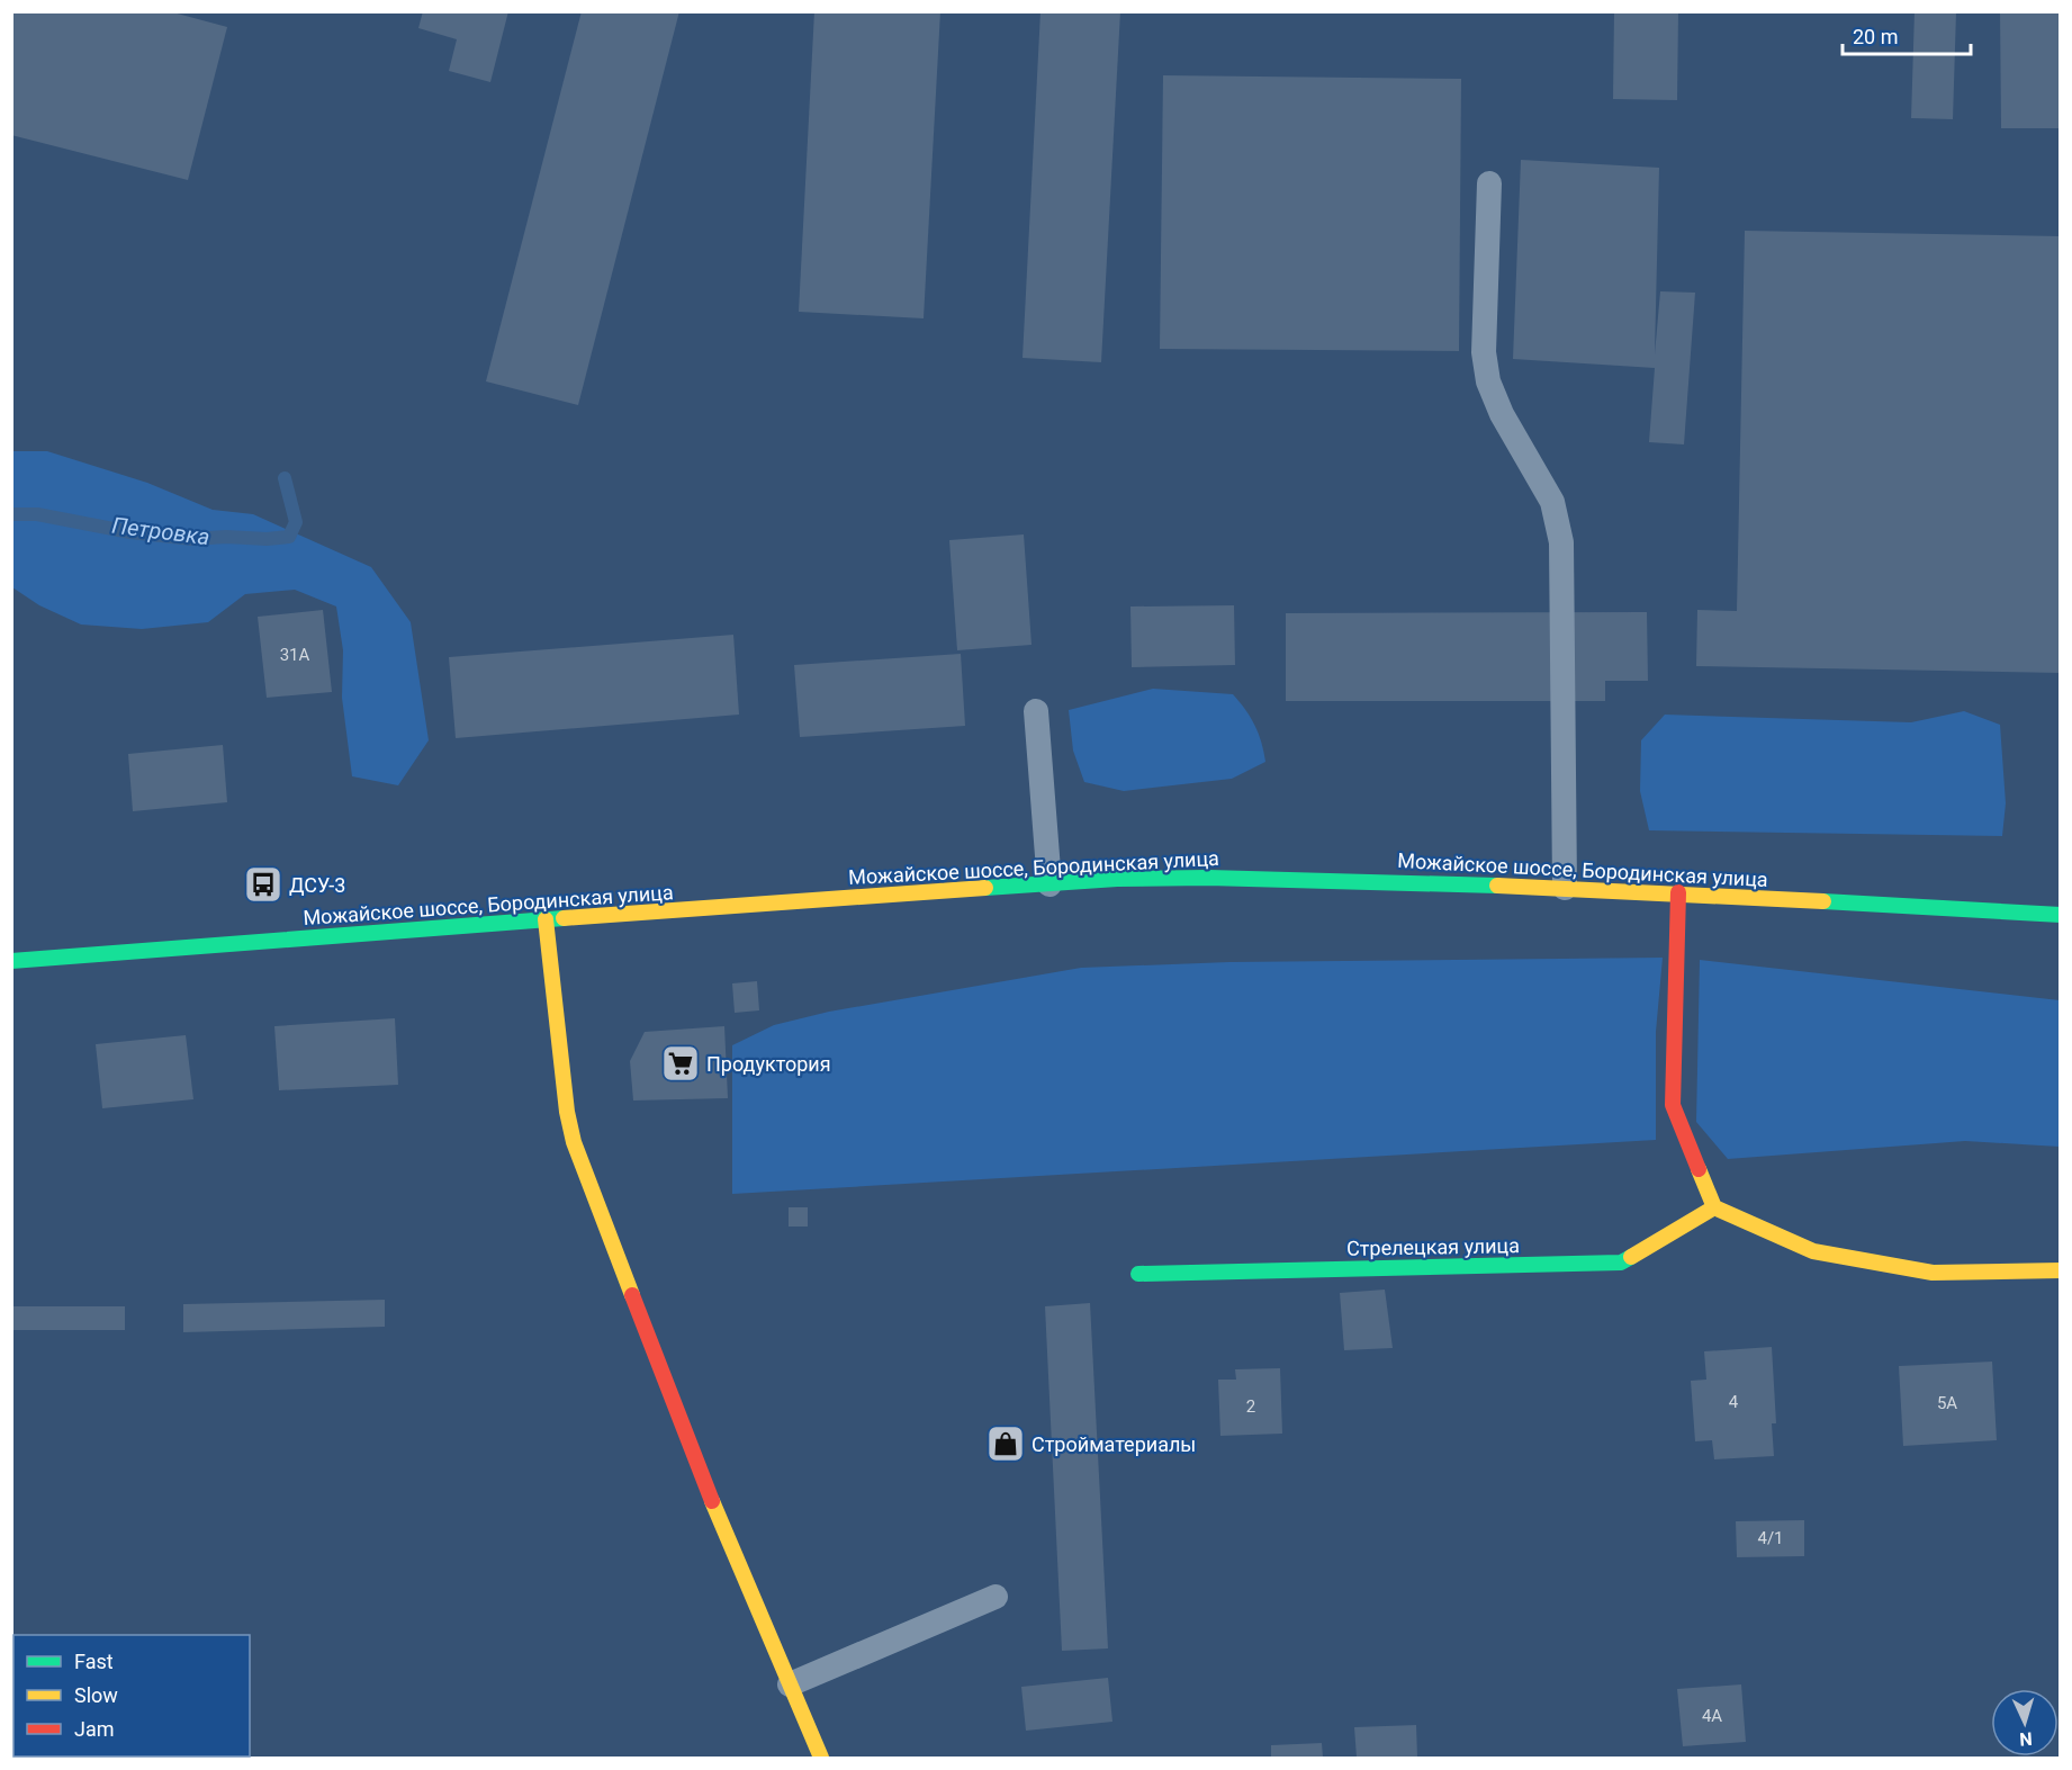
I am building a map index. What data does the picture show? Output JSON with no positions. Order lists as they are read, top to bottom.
{
  "streets": {
    "street": ["Можайское шоссе, Бородинская улица", "Стрелецкая улица"]
  },
  "water": ["Петровка"],
  "places": {
    "bus stop": ["ДСУ-3"],
    "supermarket": ["Продуктория"],
    "shop": ["Стройматериалы"]
  },
  "house_numbers": [
    "31А",
    "4",
    "5А",
    "2",
    "4/1",
    "4А"
  ],
  "legend": ["Fast", "Slow", "Jam"],
  "scale_bar": "20 m",
  "north": "bottom"
}
